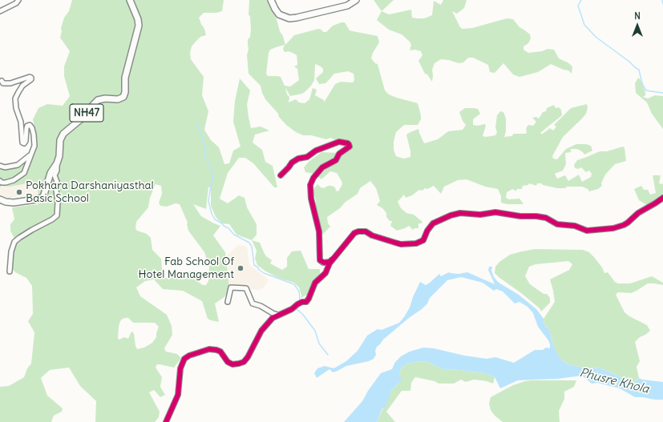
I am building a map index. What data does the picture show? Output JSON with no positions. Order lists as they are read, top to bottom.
{
  "streets": {
    "highway": ["NH47"]
  },
  "water": ["Phusre Khola"],
  "places": ["Pokhara Darshaniyasthal Basic School", "Fab School Of Hotel Management"],
  "north": "top"
}
